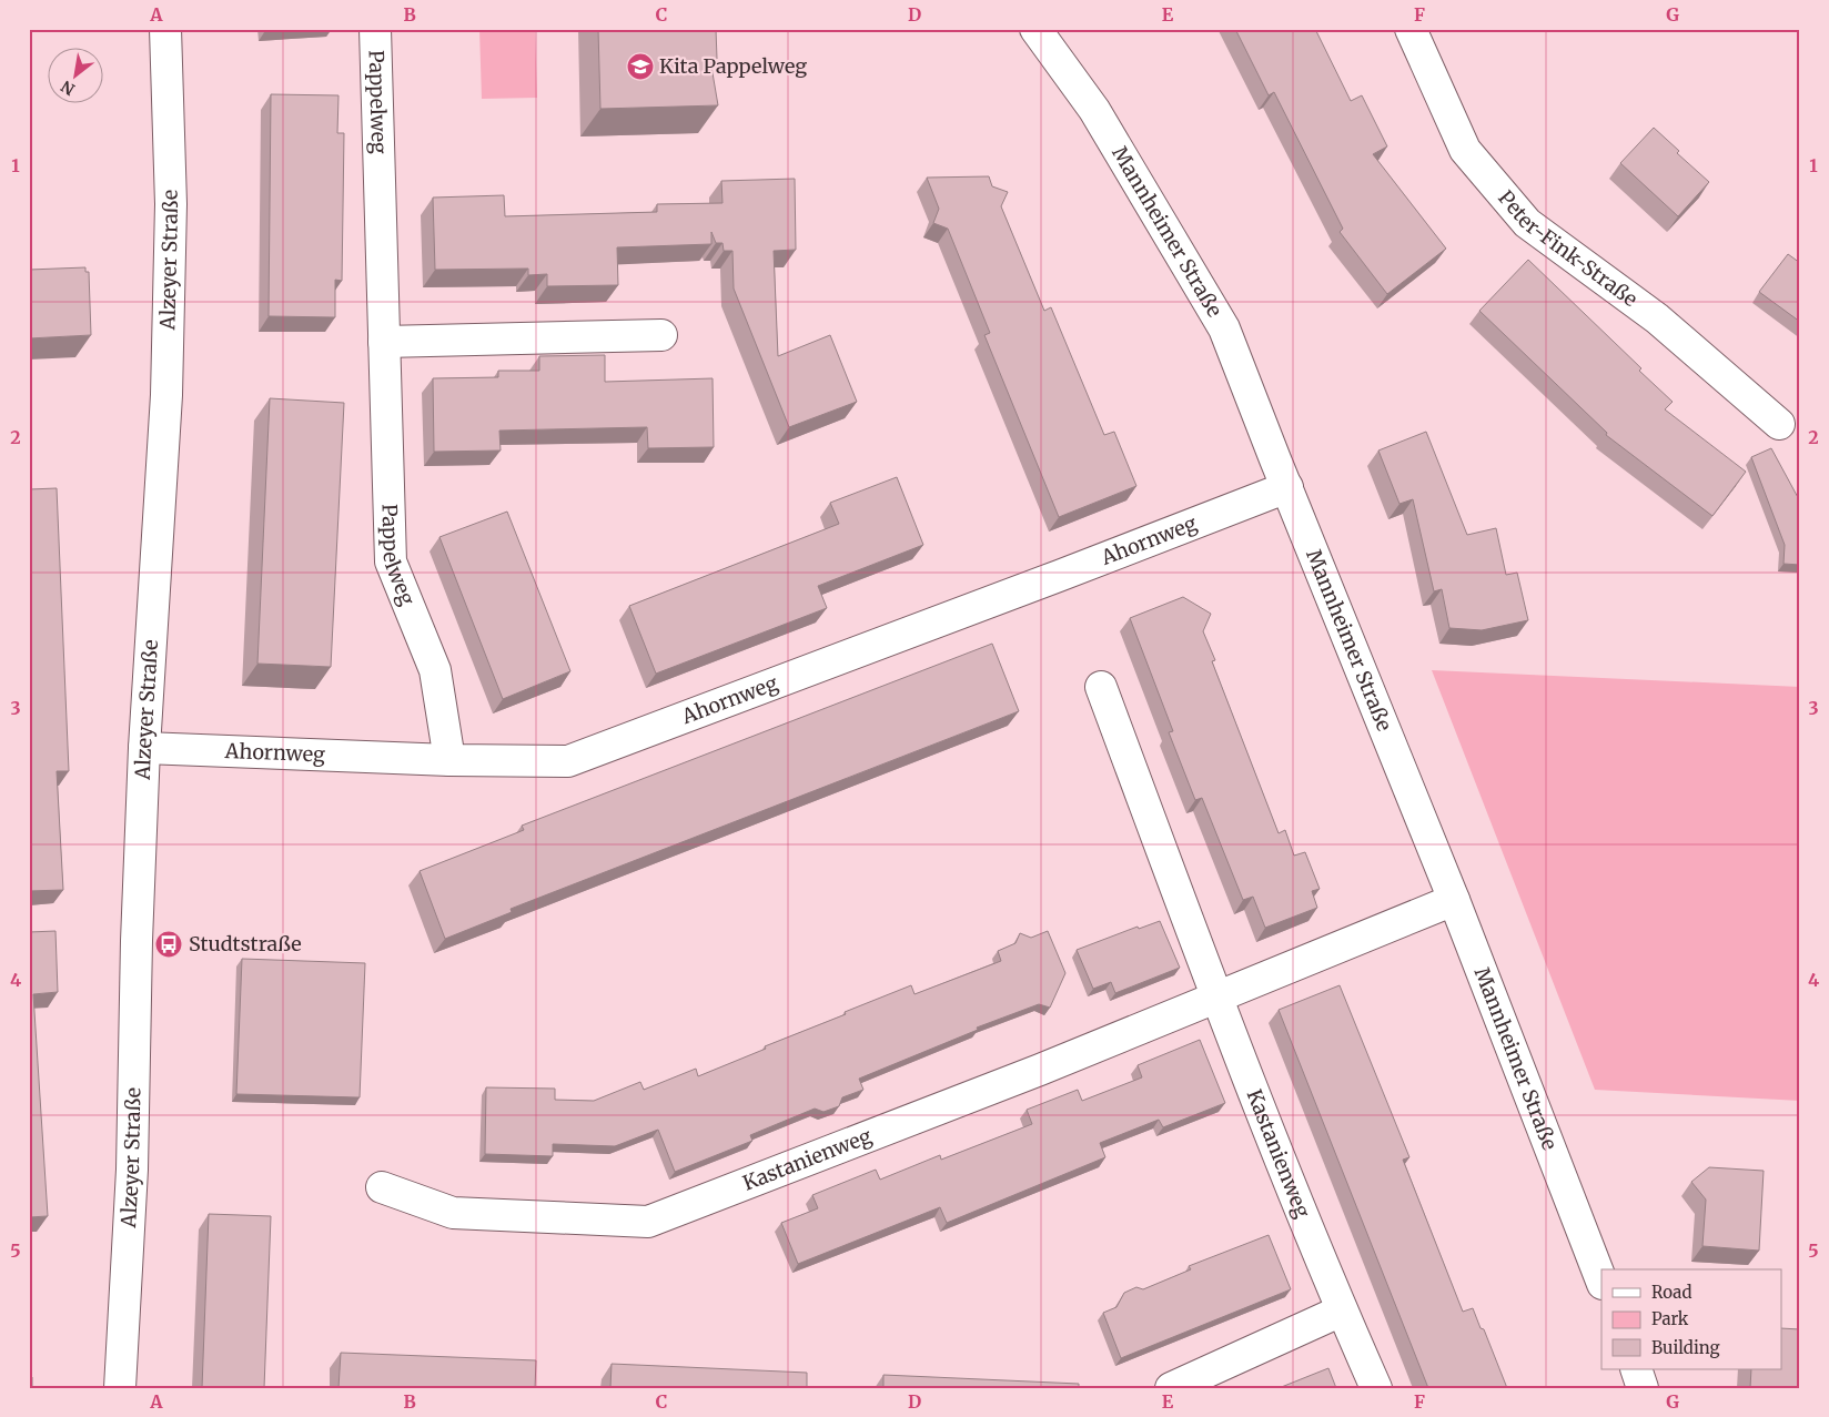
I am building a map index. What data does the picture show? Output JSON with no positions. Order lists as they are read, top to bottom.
{
  "streets": {
    "street": [
      "Pappelweg",
      "Mannheimer Straße",
      "Peter-Fink-Straße",
      "Alzeyer Straße",
      "Ahornweg",
      "Kastanienweg"
    ]
  },
  "crossings": [
    ["Pappelweg", "Ahornweg"],
    ["Mannheimer Straße", "Ahornweg"],
    ["Mannheimer Straße", "Kastanienweg"],
    ["Alzeyer Straße", "Ahornweg"]
  ],
  "places": {
    "school or university": ["Kita Pappelweg"],
    "bus stop": ["Studtstraße"]
  },
  "legend": ["Road", "Park", "Building"],
  "north": "bottom left",
  "grid": {
    "columns": [
      "A",
      "B",
      "C",
      "D",
      "E",
      "F",
      "G"
    ],
    "rows": [
      "1",
      "2",
      "3",
      "4",
      "5"
    ]
  }
}
